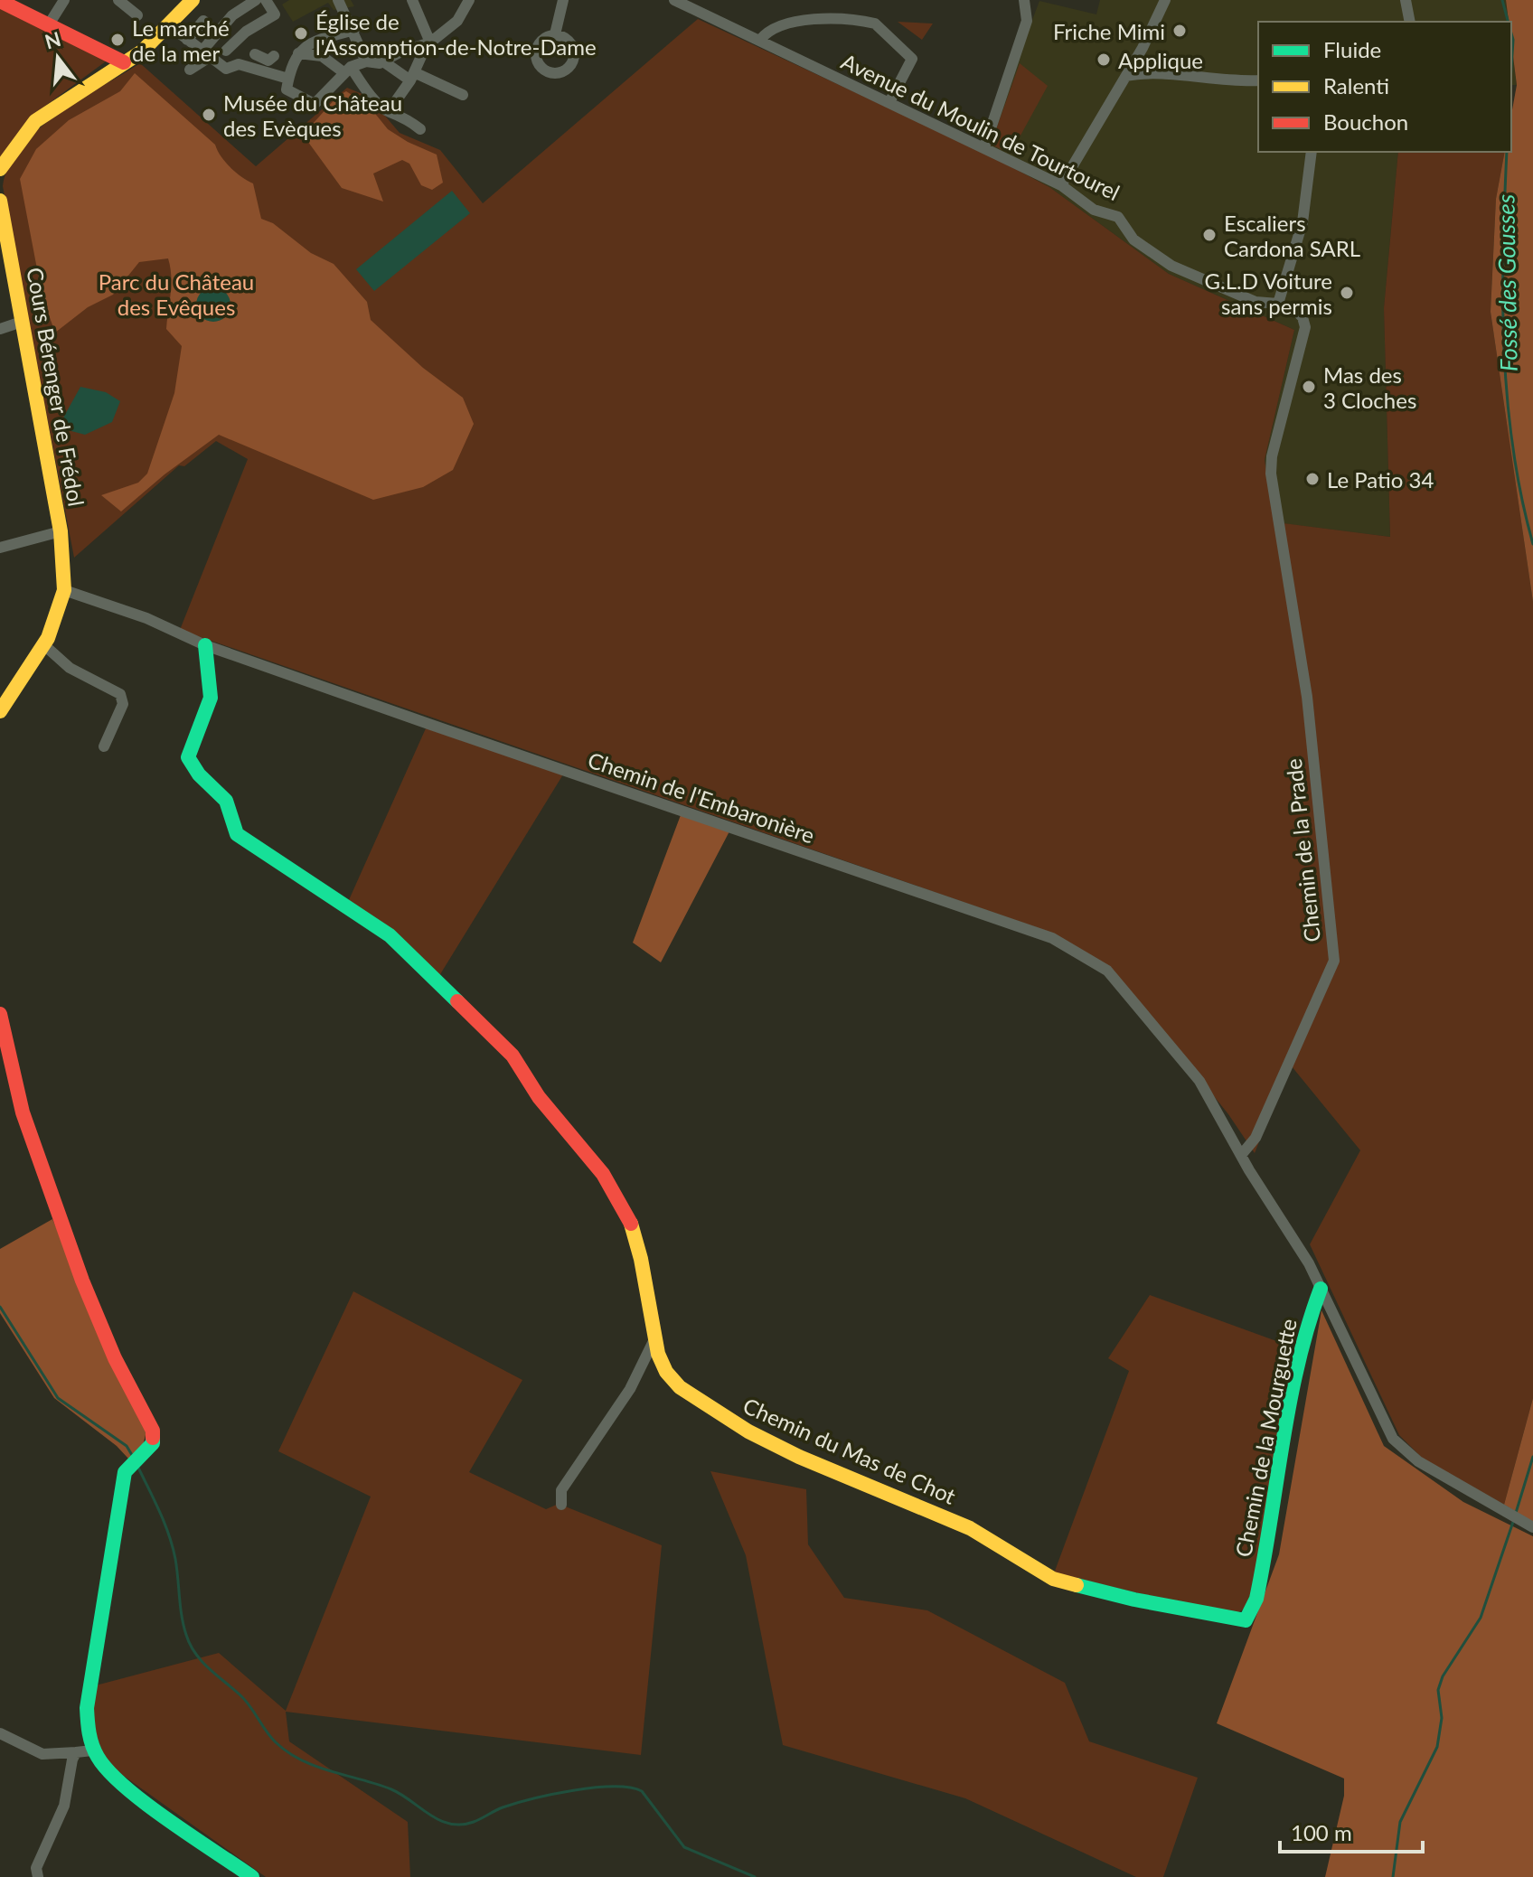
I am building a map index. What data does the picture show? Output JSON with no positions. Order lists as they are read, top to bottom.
{
  "streets": {
    "street": [
      "Avenue du Moulin de Tourtourel",
      "Cours Bérenger de Frédol",
      "Chemin de l'Embaronière",
      "Chemin de la Prade",
      "Chemin de la Mourguette",
      "Chemin du Mas de Chot"
    ]
  },
  "crossings": [
    ["Avenue du Moulin de Tourtourel", "Chemin de la Prade"],
    ["Cours Bérenger de Frédol", "Chemin de l'Embaronière"],
    ["Chemin de l'Embaronière", "Chemin de la Prade"],
    ["Chemin de l'Embaronière", "Chemin du Mas de Chot"],
    ["Chemin de la Mourguette", "Chemin du Mas de Chot"]
  ],
  "water": ["Fossé des Gousses"],
  "parks": ["Parc du Château des Evêques"],
  "places": [
    "Friche Mimi",
    "Église de l'Assomption-de-Notre-Dame",
    "Le marché de la mer",
    "Applique",
    "Musée du Château des Evèques",
    "Escaliers Cardona SARL",
    "G.L.D Voiture sans permis",
    "Mas des 3 Cloches",
    "Le Patio 34"
  ],
  "legend": ["Fluide", "Ralenti", "Bouchon"],
  "scale_bar": "100 m",
  "north": "top"
}
